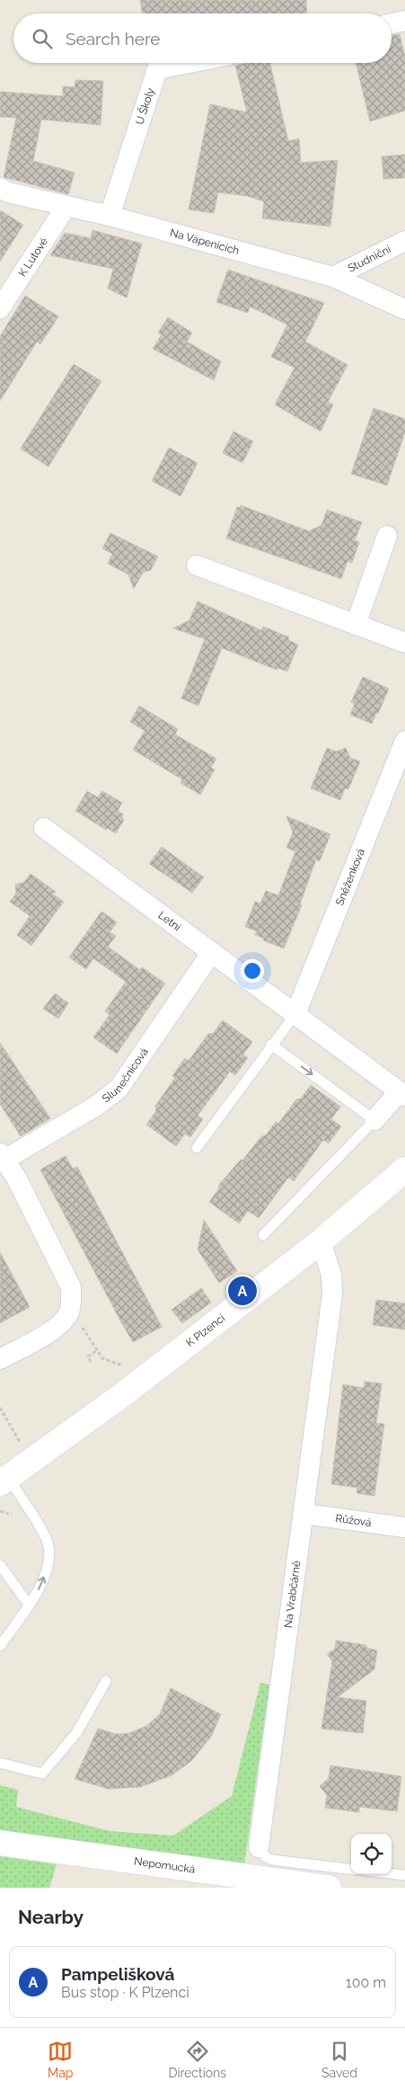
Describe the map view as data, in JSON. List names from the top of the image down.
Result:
{
  "streets": {
    "street": [
      "U Školy",
      "Na Vápenicích",
      "K Lutové",
      "Studniční",
      "Sněženková",
      "Letní",
      "Slunečnicová",
      "K Plzenci",
      "Růžová",
      "Na Vrabčárně",
      "Nepomucká"
    ]
  },
  "crossings": [
    ["U Školy", "Na Vápenicích"],
    ["Na Vápenicích", "K Lutové"],
    ["Na Vápenicích", "Studniční"],
    ["Sněženková", "Letní"],
    ["Letní", "Slunečnicová"],
    ["K Plzenci", "Na Vrabčárně"],
    ["Růžová", "Na Vrabčárně"]
  ],
  "page": {
    "search": "Search here",
    "pins": "A",
    "heading": "Nearby",
    "list": [
      {
        "mark": "A",
        "name": "Pampelišková",
        "note": "Bus stop · K Plzenci",
        "value": "100 m"
      }
    ],
    "nav": ["Map", "Directions", "Saved"]
  }
}
